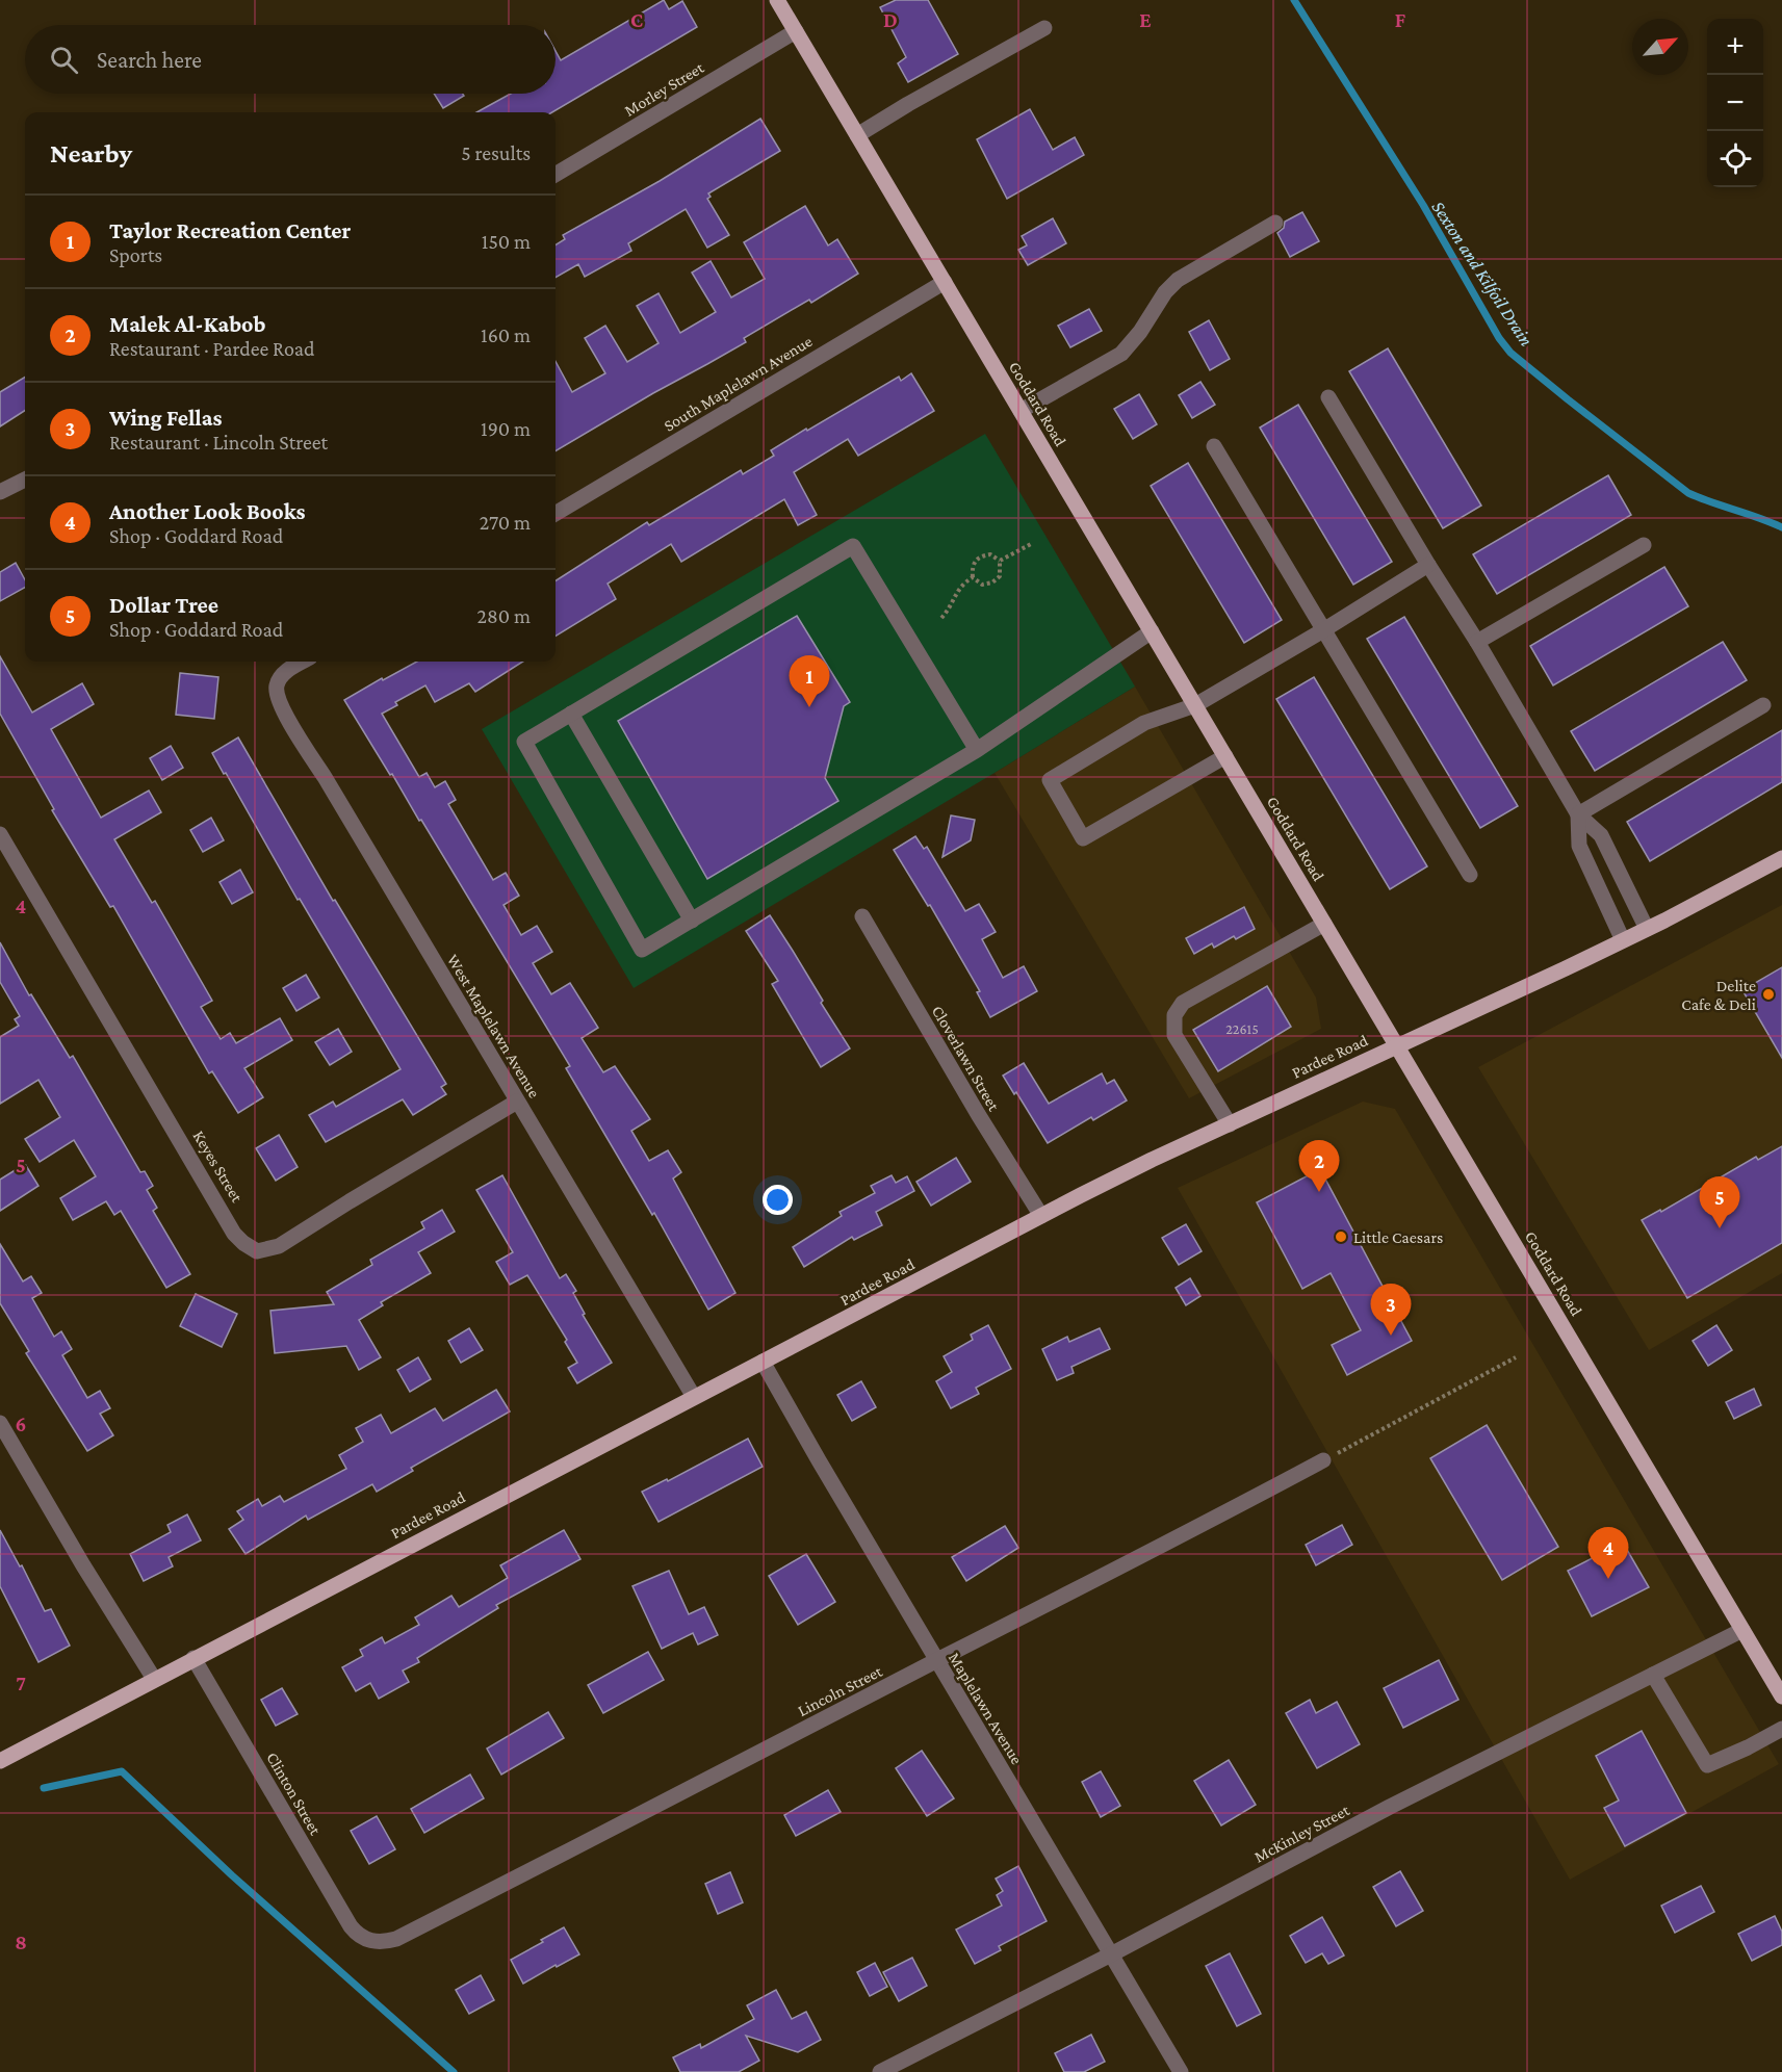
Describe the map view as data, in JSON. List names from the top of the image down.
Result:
{
  "streets": {
    "main road": ["Goddard Road", "Pardee Road"],
    "street": [
      "Morley Street",
      "South Maplelawn Avenue",
      "West Maplelawn Avenue",
      "Cloverlawn Street",
      "Keyes Street",
      "Lincoln Street",
      "Maplelawn Avenue",
      "Clinton Street",
      "McKinley Street"
    ]
  },
  "crossings": [
    ["Morley Street", "Goddard Road"],
    ["South Maplelawn Avenue", "Goddard Road"],
    ["Goddard Road", "Pardee Road"],
    ["Goddard Road", "McKinley Street"],
    ["West Maplelawn Avenue", "Pardee Road"],
    ["West Maplelawn Avenue", "Keyes Street"],
    ["Pardee Road", "Cloverlawn Street"],
    ["Pardee Road", "Maplelawn Avenue"],
    ["Pardee Road", "Clinton Street"],
    ["Lincoln Street", "Maplelawn Avenue"],
    ["Lincoln Street", "Clinton Street"],
    ["Maplelawn Avenue", "McKinley Street"]
  ],
  "water": ["Sexton and Kilfoil Drain"],
  "places": ["Delite Cafe & Deli", "Little Caesars"],
  "house_numbers": ["22615"],
  "north": "top right",
  "page": {
    "map_buttons": ["+", "−"],
    "search": "Search here",
    "heading": ["Nearby", "5 results"],
    "list": [
      {
        "mark": "1",
        "name": "Taylor Recreation Center",
        "note": "Sports",
        "value": "150 m"
      },
      {
        "mark": "2",
        "name": "Malek Al-Kabob",
        "note": "Restaurant · Pardee Road",
        "value": "160 m"
      },
      {
        "mark": "3",
        "name": "Wing Fellas",
        "note": "Restaurant · Lincoln Street",
        "value": "190 m"
      },
      {
        "mark": "4",
        "name": "Another Look Books",
        "note": "Shop · Goddard Road",
        "value": "270 m"
      },
      {
        "mark": "5",
        "name": "Dollar Tree",
        "note": "Shop · Goddard Road",
        "value": "280 m"
      }
    ],
    "pins": [
      "1",
      "2",
      "5",
      "3",
      "4"
    ]
  },
  "grid": {
    "columns": [
      "C",
      "D",
      "E",
      "F"
    ],
    "rows": [
      "4",
      "5",
      "6",
      "7",
      "8"
    ]
  }
}
